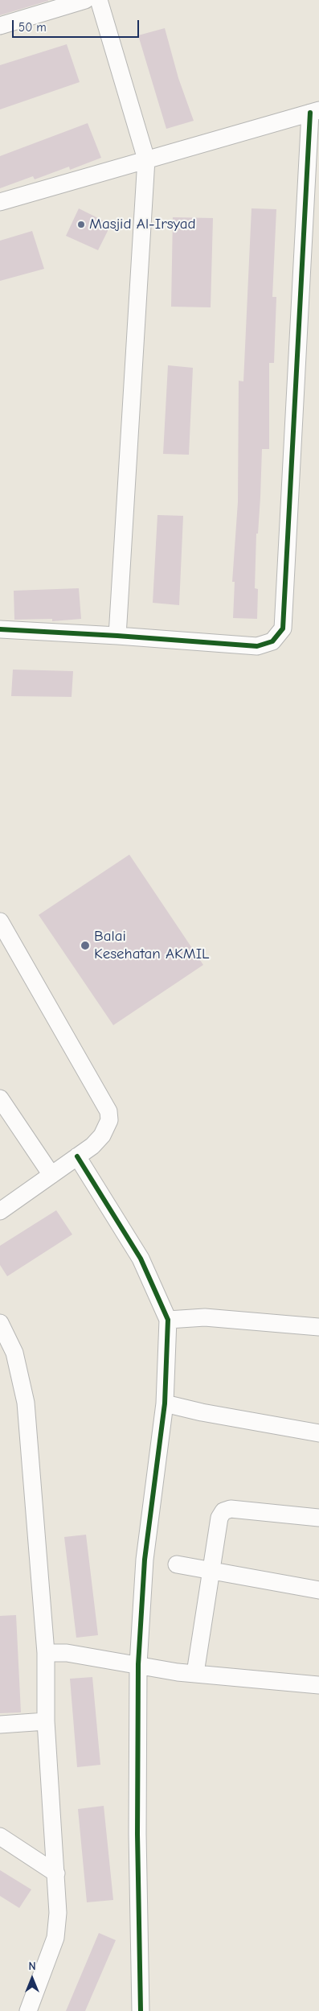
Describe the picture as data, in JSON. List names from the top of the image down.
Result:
{
  "places": ["Masjid Al-Irsyad", "Balai Kesehatan AKMIL"],
  "scale_bar": "50 m",
  "north": "top"
}
